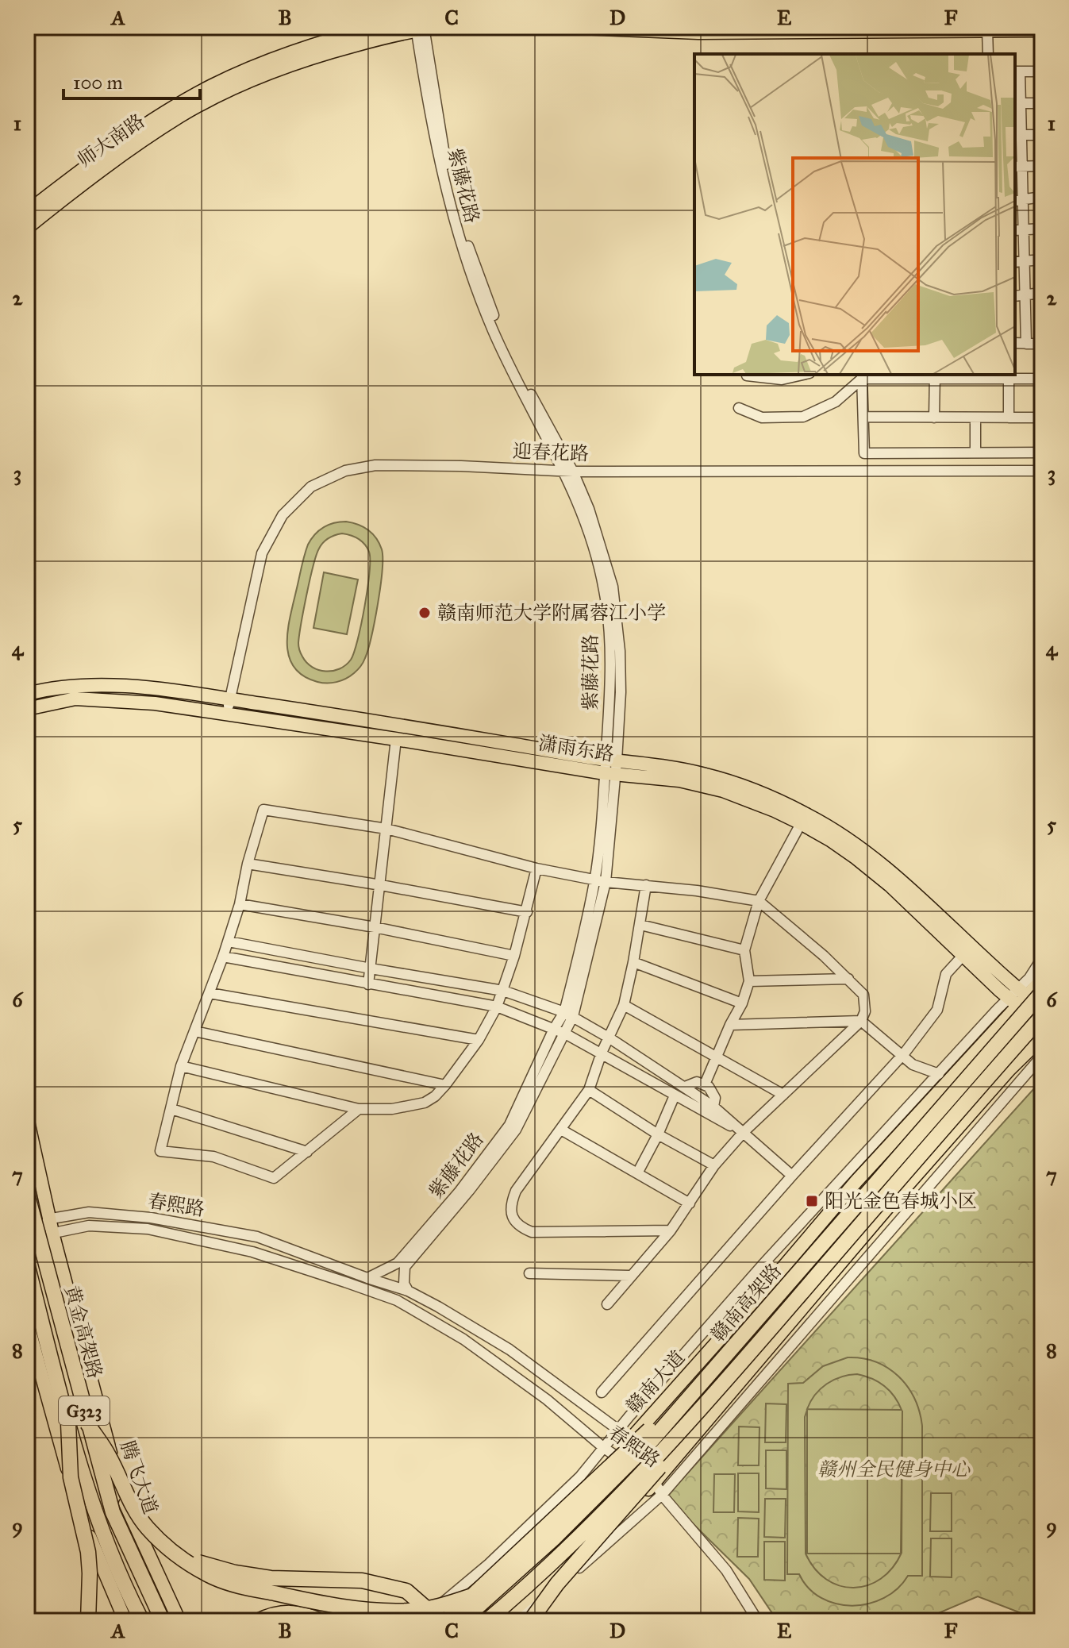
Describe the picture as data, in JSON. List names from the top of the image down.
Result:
{
  "streets": {
    "highway": ["赣南高架路", "黄金高架路", "G323"],
    "main road": [
      "师大南路",
      "潇雨东路",
      "赣南大道",
      "腾飞大道"
    ],
    "street": ["紫藤花路", "迎春花路", "春熙路"]
  },
  "crossings": [
    ["师大南路", "紫藤花路"],
    ["紫藤花路", "迎春花路"],
    ["紫藤花路", "潇雨东路"],
    ["紫藤花路", "春熙路"],
    ["迎春花路", "潇雨东路"],
    ["潇雨东路", "赣南大道"],
    ["春熙路", "赣南大道"],
    ["春熙路", "腾飞大道"]
  ],
  "parks": ["赣州全民健身中心"],
  "places": {
    "other": ["赣南师范大学附属蓉江小学"],
    "transit": ["阳光金色春城小区"]
  },
  "scale_bar": "100 m",
  "grid": {
    "columns": [
      "A",
      "B",
      "C",
      "D",
      "E",
      "F"
    ],
    "rows": [
      "1",
      "2",
      "3",
      "4",
      "5",
      "6",
      "7",
      "8",
      "9"
    ]
  }
}
